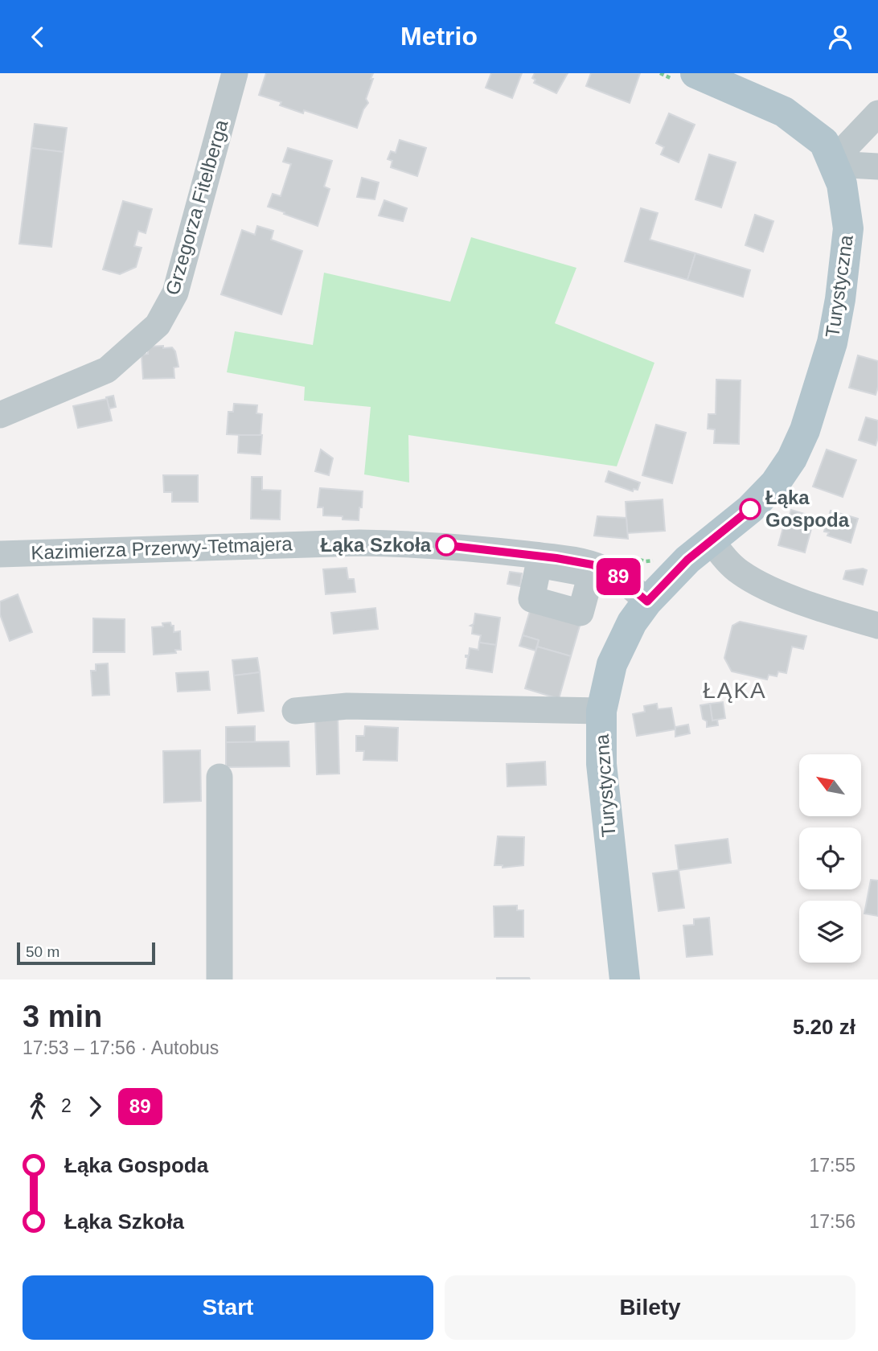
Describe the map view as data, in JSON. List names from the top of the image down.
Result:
{
  "streets": {
    "main road": ["Turystyczna"],
    "street": ["Grzegorza Fitelberga", "Kazimierza Przerwy-Tetmajera"]
  },
  "crossings": [
    ["Turystyczna", "Kazimierza Przerwy-Tetmajera"]
  ],
  "districts": ["ŁĄKA"],
  "places": ["Łąka Gospoda", "Łąka Szkoła"],
  "lines": ["bus line 89"],
  "scale_bar": "50 m",
  "north": "top left",
  "page": {
    "header": "Metrio",
    "on_map": "89",
    "scale": "50 m",
    "heading": ["3 min", "17:53 – 17:56 · Autobus", "5.20 zł"],
    "legs": ["2", "89"],
    "list": [
      {
        "name": "Łąka Gospoda",
        "value": "17:55"
      },
      {
        "name": "Łąka Szkoła",
        "value": "17:56"
      }
    ],
    "buttons": ["Start", "Bilety"]
  }
}
